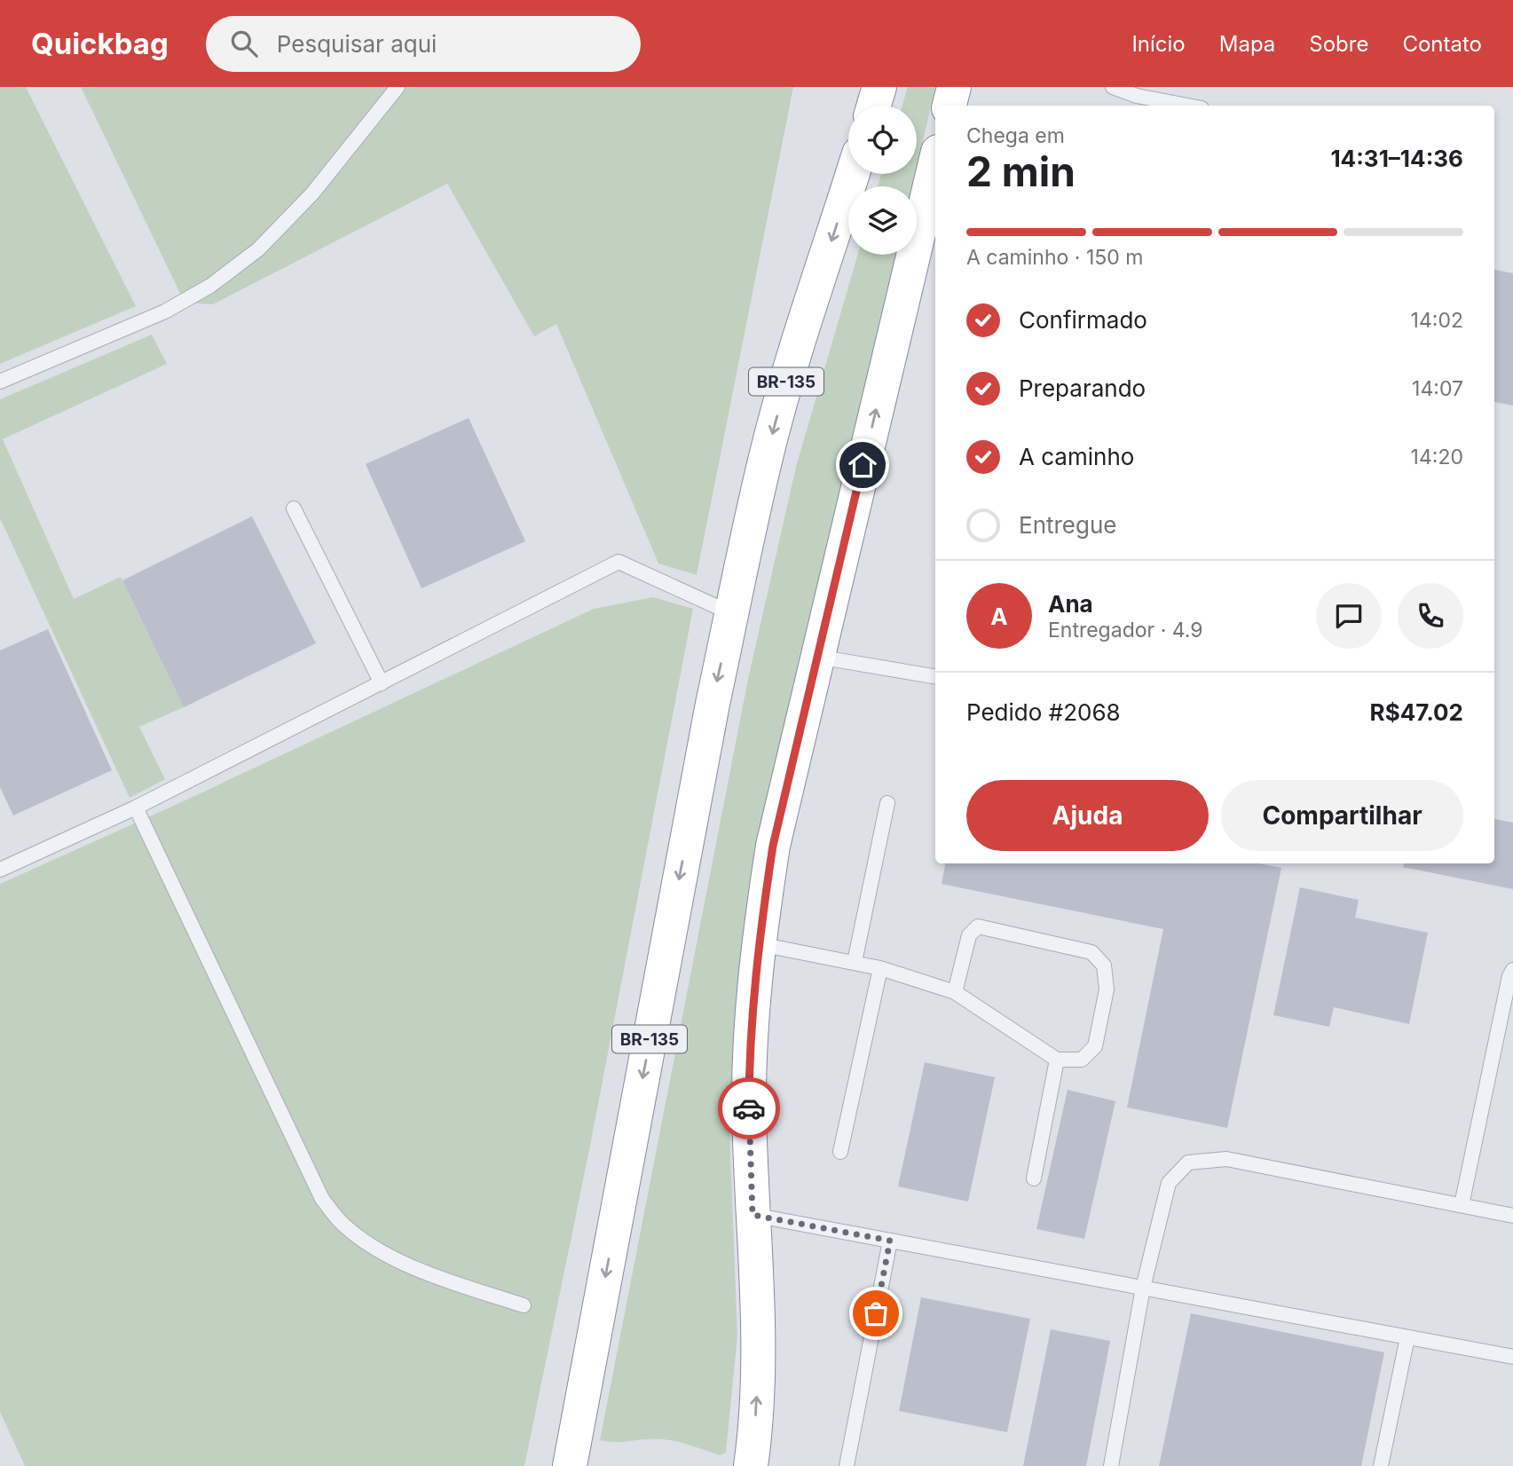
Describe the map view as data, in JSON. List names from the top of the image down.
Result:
{
  "streets": {
    "highway": ["BR-135"]
  },
  "page": {
    "header": "Quickbag",
    "search": "Pesquisar aqui",
    "nav": [
      "Início",
      "Mapa",
      "Sobre",
      "Contato"
    ],
    "heading": ["2 min", "Chega em", "14:31–14:36"],
    "panel": [
      "Ana",
      "Entregador · 4.9",
      "Pedido #2068",
      "R$47.02"
    ],
    "bar": "A caminho · 150 m",
    "list": [
      ["Confirmado", "14:02"],
      ["Preparando", "14:07"],
      ["A caminho", "14:20"],
      "Entregue"
    ],
    "round": "A",
    "buttons": ["Ajuda", "Compartilhar"]
  }
}
